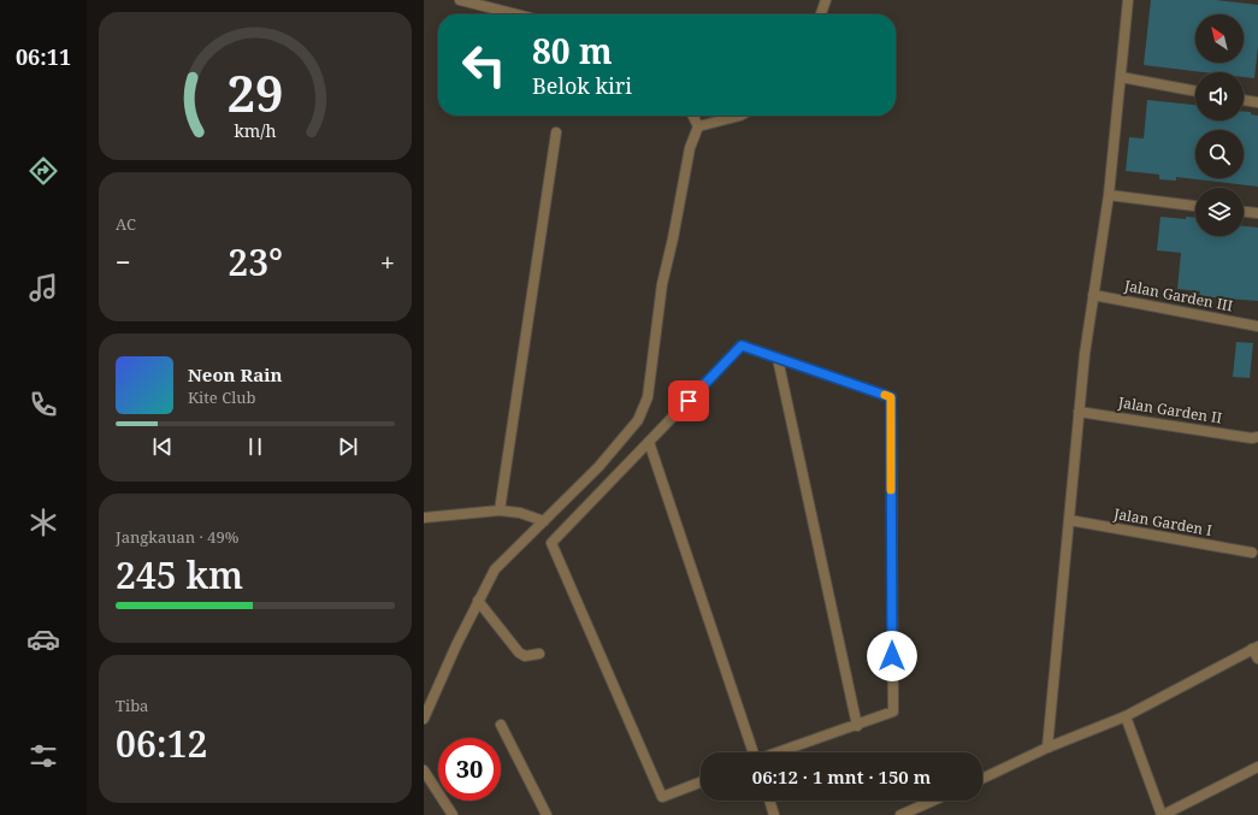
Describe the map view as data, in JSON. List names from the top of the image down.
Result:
{
  "streets": {
    "street": ["Jalan Garden III", "Jalan Garden II", "Jalan Garden I"]
  },
  "north": "top left",
  "page": {
    "tabs": "06:11",
    "turn": ["80 m", "Belok kiri"],
    "tile": [
      "AC",
      ["Jangkauan · 49%", "245 km"],
      ["Tiba", "06:12"]
    ],
    "heat": ["−", "23°", "+"],
    "song": ["Neon Rain", "Kite Club"],
    "limit": "30",
    "trip": "06:12 · 1 mnt · 150 m",
    "gauge": ["29", "km/h"]
  }
}
